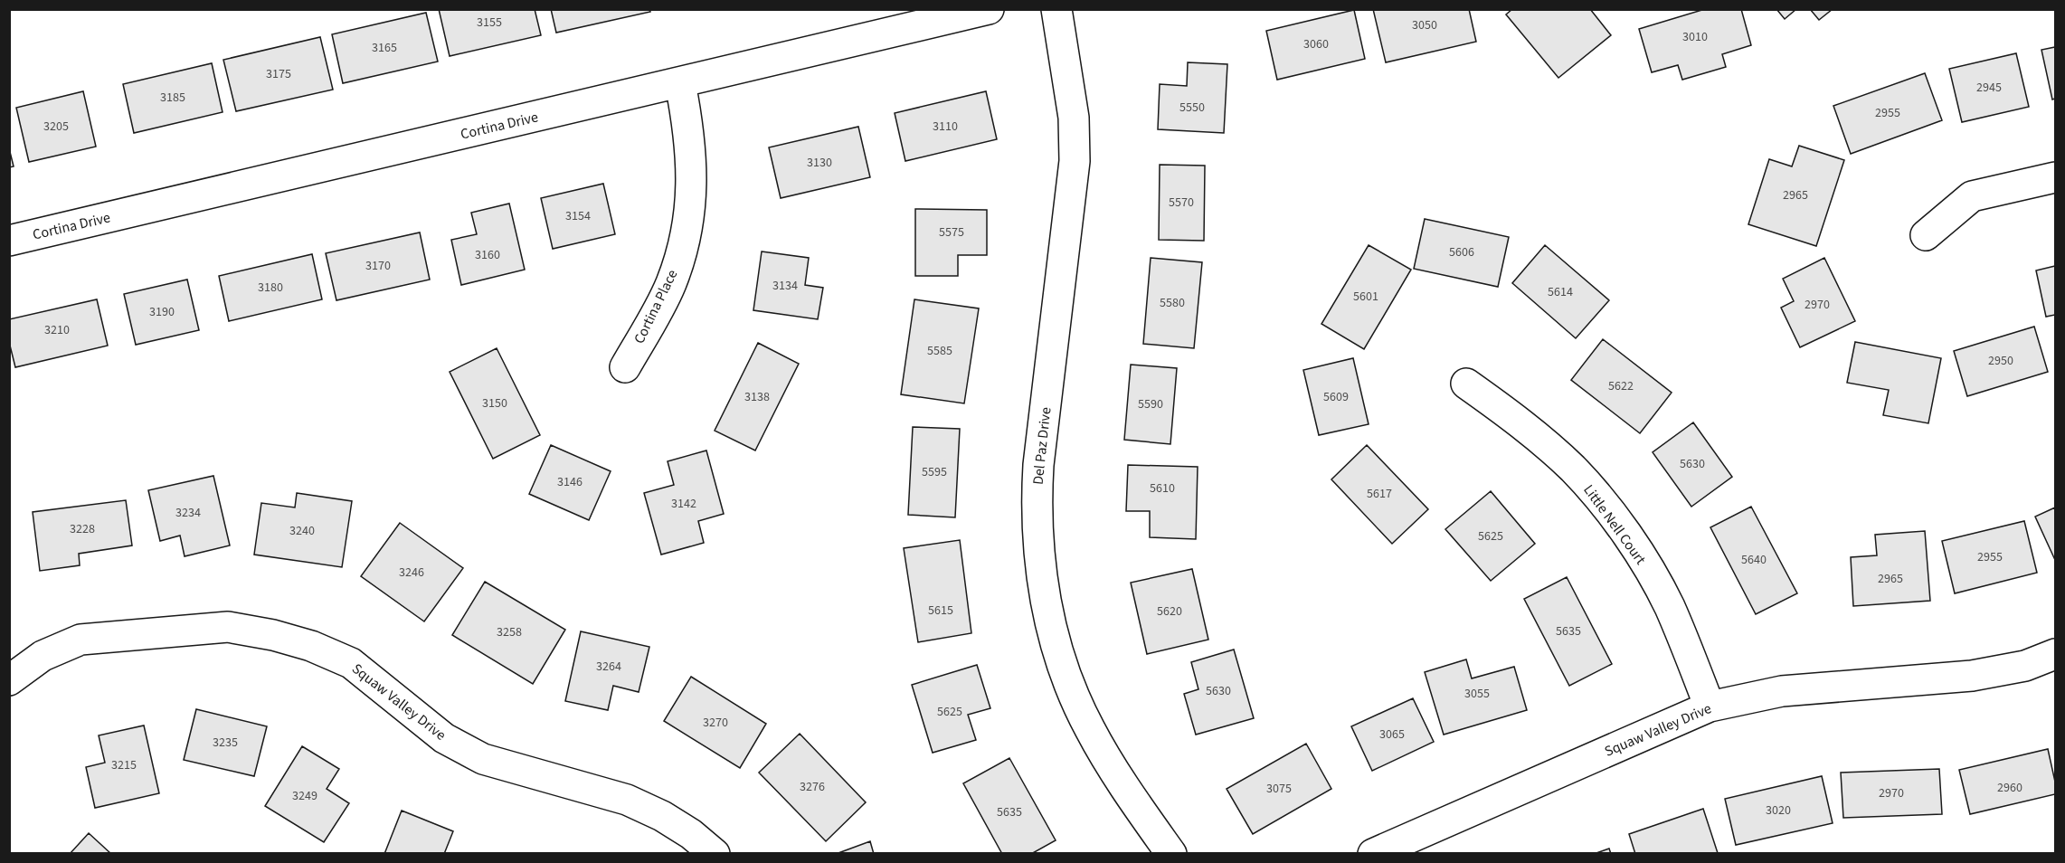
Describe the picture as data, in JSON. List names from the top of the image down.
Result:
{
  "streets": {
    "street": [
      "Cortina Drive",
      "Cortina Place",
      "Del Paz Drive",
      "Little Nell Court",
      "Squaw Valley Drive"
    ]
  },
  "crossings": [
    ["Cortina Drive", "Cortina Place"],
    ["Little Nell Court", "Squaw Valley Drive"]
  ],
  "house_numbers": [
    "3155",
    "3050",
    "3010",
    "3060",
    "3165",
    "3175",
    "2945",
    "3185",
    "5550",
    "2955",
    "3205",
    "3110",
    "3130",
    "2965",
    "5570",
    "3154",
    "5575",
    "5606",
    "3160",
    "3170",
    "3134",
    "3180",
    "5614",
    "5601",
    "5580",
    "2970",
    "3190",
    "3210",
    "5585",
    "2950",
    "5622",
    "3138",
    "5609",
    "3150",
    "5590",
    "5630",
    "5595",
    "3146",
    "5610",
    "5617",
    "3142",
    "3234",
    "3228",
    "3240",
    "5625",
    "2955",
    "5640",
    "3246",
    "2965",
    "5615",
    "5620",
    "5635",
    "3258",
    "3264",
    "5630",
    "3055",
    "5625",
    "3270",
    "3065",
    "3235",
    "3215",
    "3276",
    "2960",
    "3075",
    "2970",
    "3249",
    "3020",
    "5635"
  ]
}
